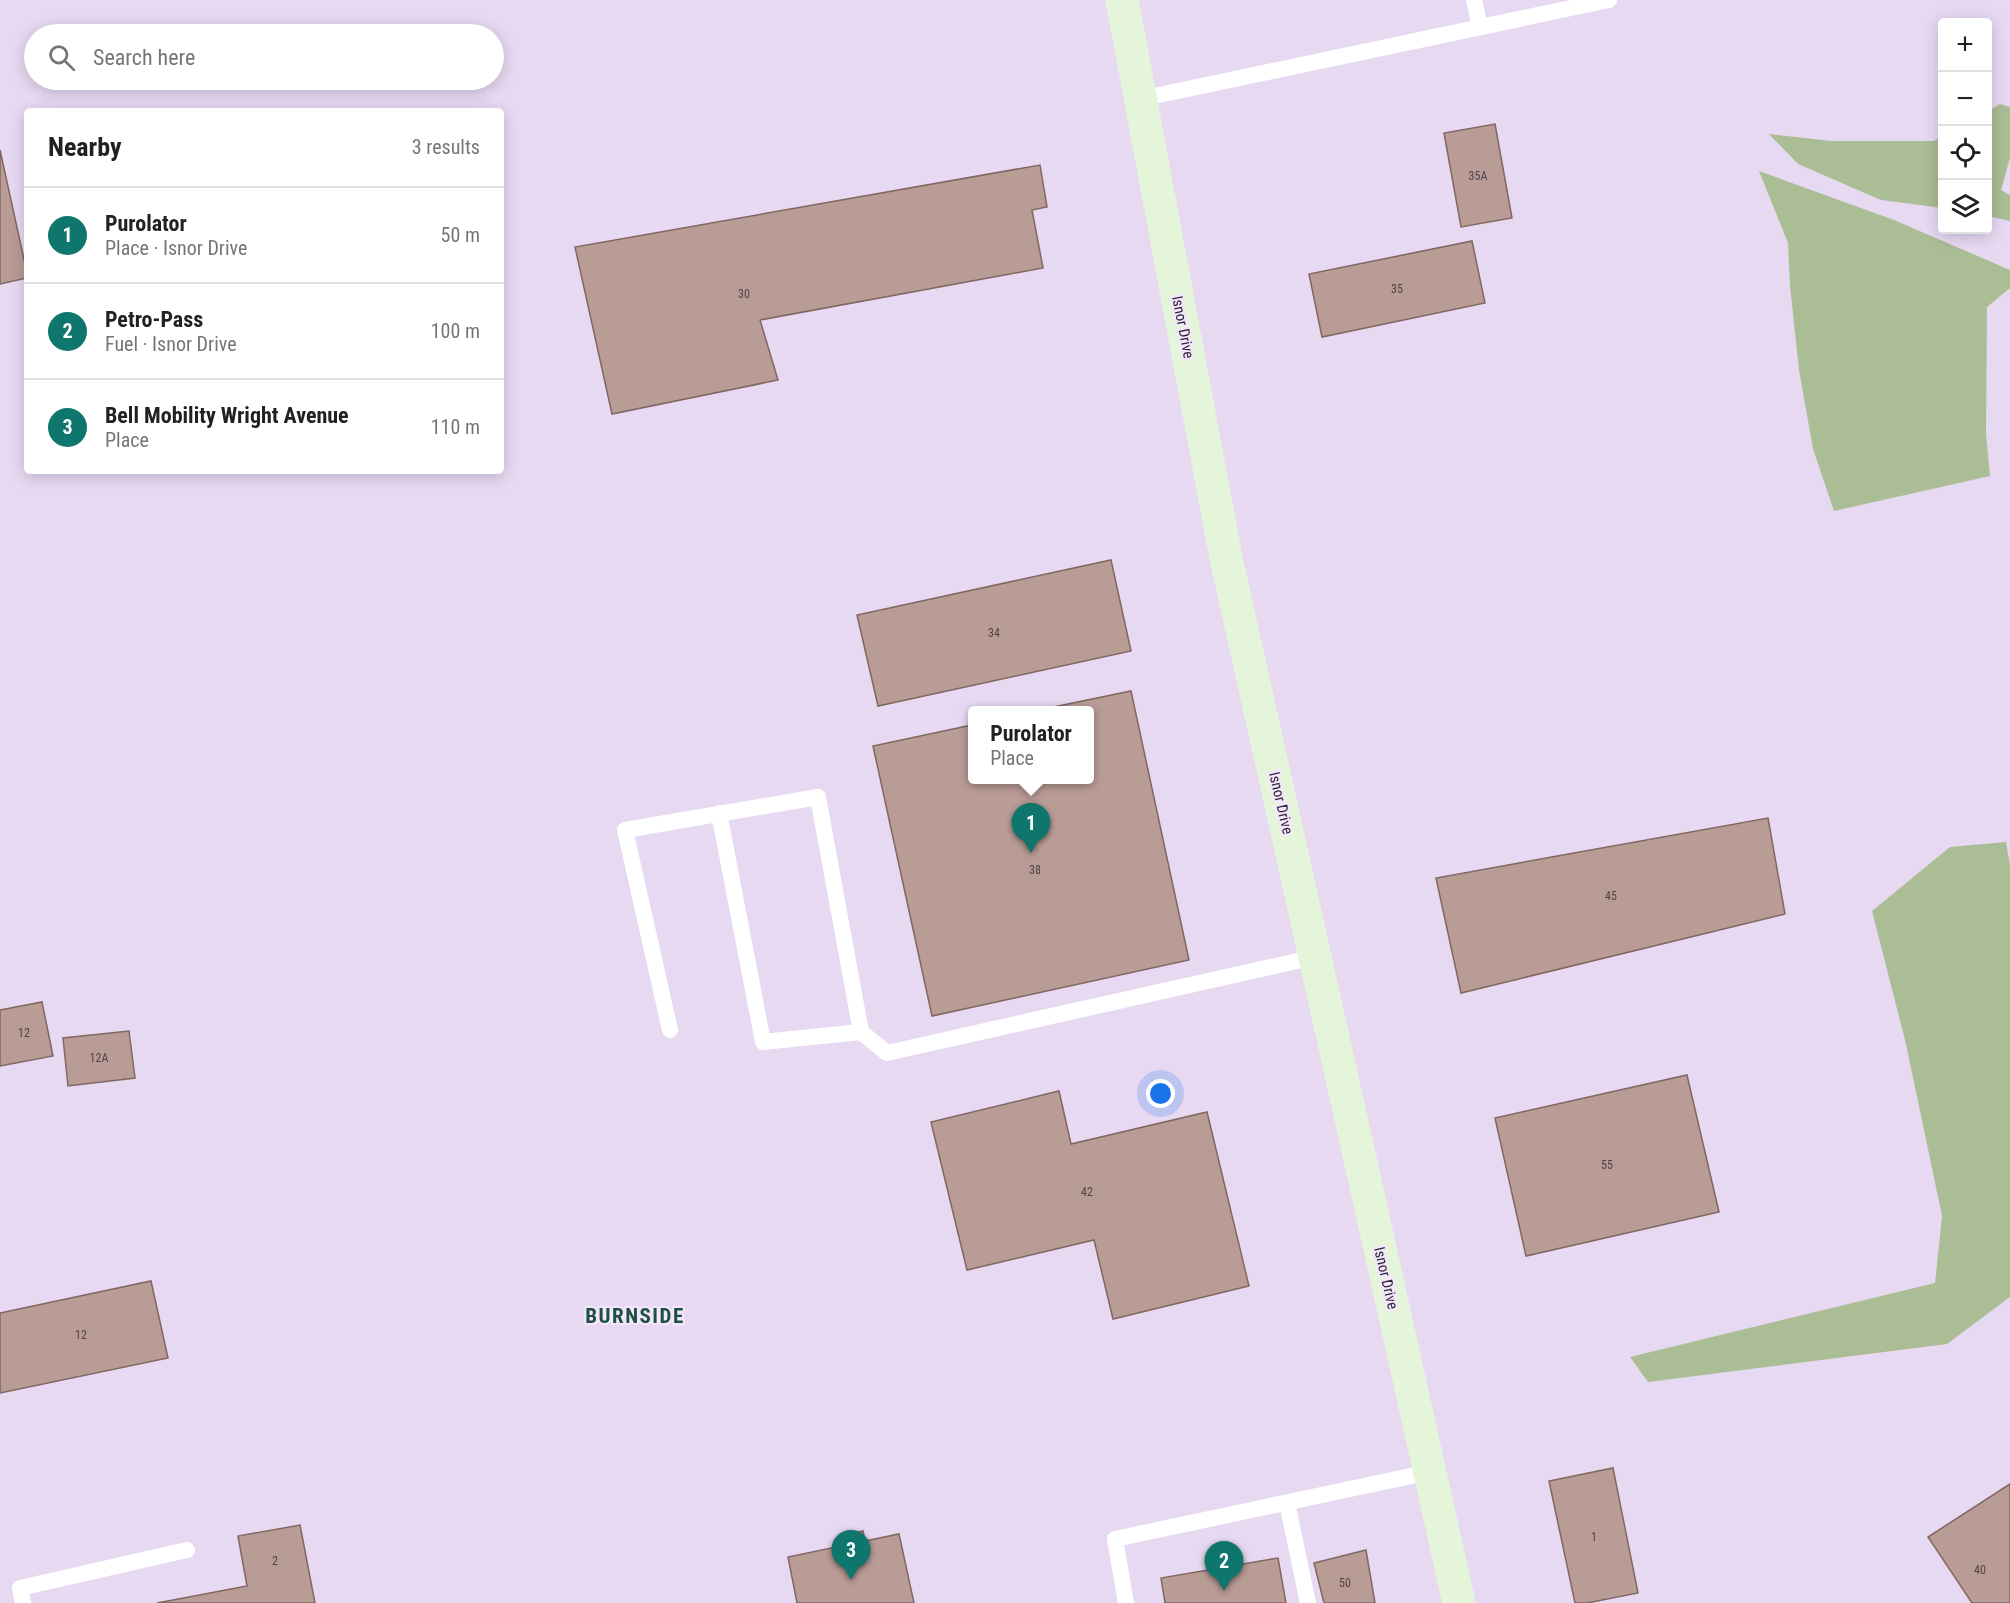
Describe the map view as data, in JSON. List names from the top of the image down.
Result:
{
  "streets": {
    "street": ["Isnor Drive"]
  },
  "districts": ["BURNSIDE"],
  "house_numbers": [
    "35A",
    "35",
    "30",
    "34",
    "38",
    "45",
    "12",
    "12A",
    "55",
    "42",
    "12",
    "1",
    "2",
    "40",
    "50"
  ],
  "page": {
    "map_buttons": ["+", "−"],
    "search": "Search here",
    "heading": ["Nearby", "3 results"],
    "list": [
      {
        "mark": "1",
        "name": "Purolator",
        "note": "Place · Isnor Drive",
        "value": "50 m"
      },
      {
        "mark": "2",
        "name": "Petro-Pass",
        "note": "Fuel · Isnor Drive",
        "value": "100 m"
      },
      {
        "mark": "3",
        "name": "Bell Mobility Wright Avenue",
        "note": "Place",
        "value": "110 m"
      }
    ],
    "popup": ["Purolator", "Place"],
    "pins": ["1", "3", "2"]
  }
}
